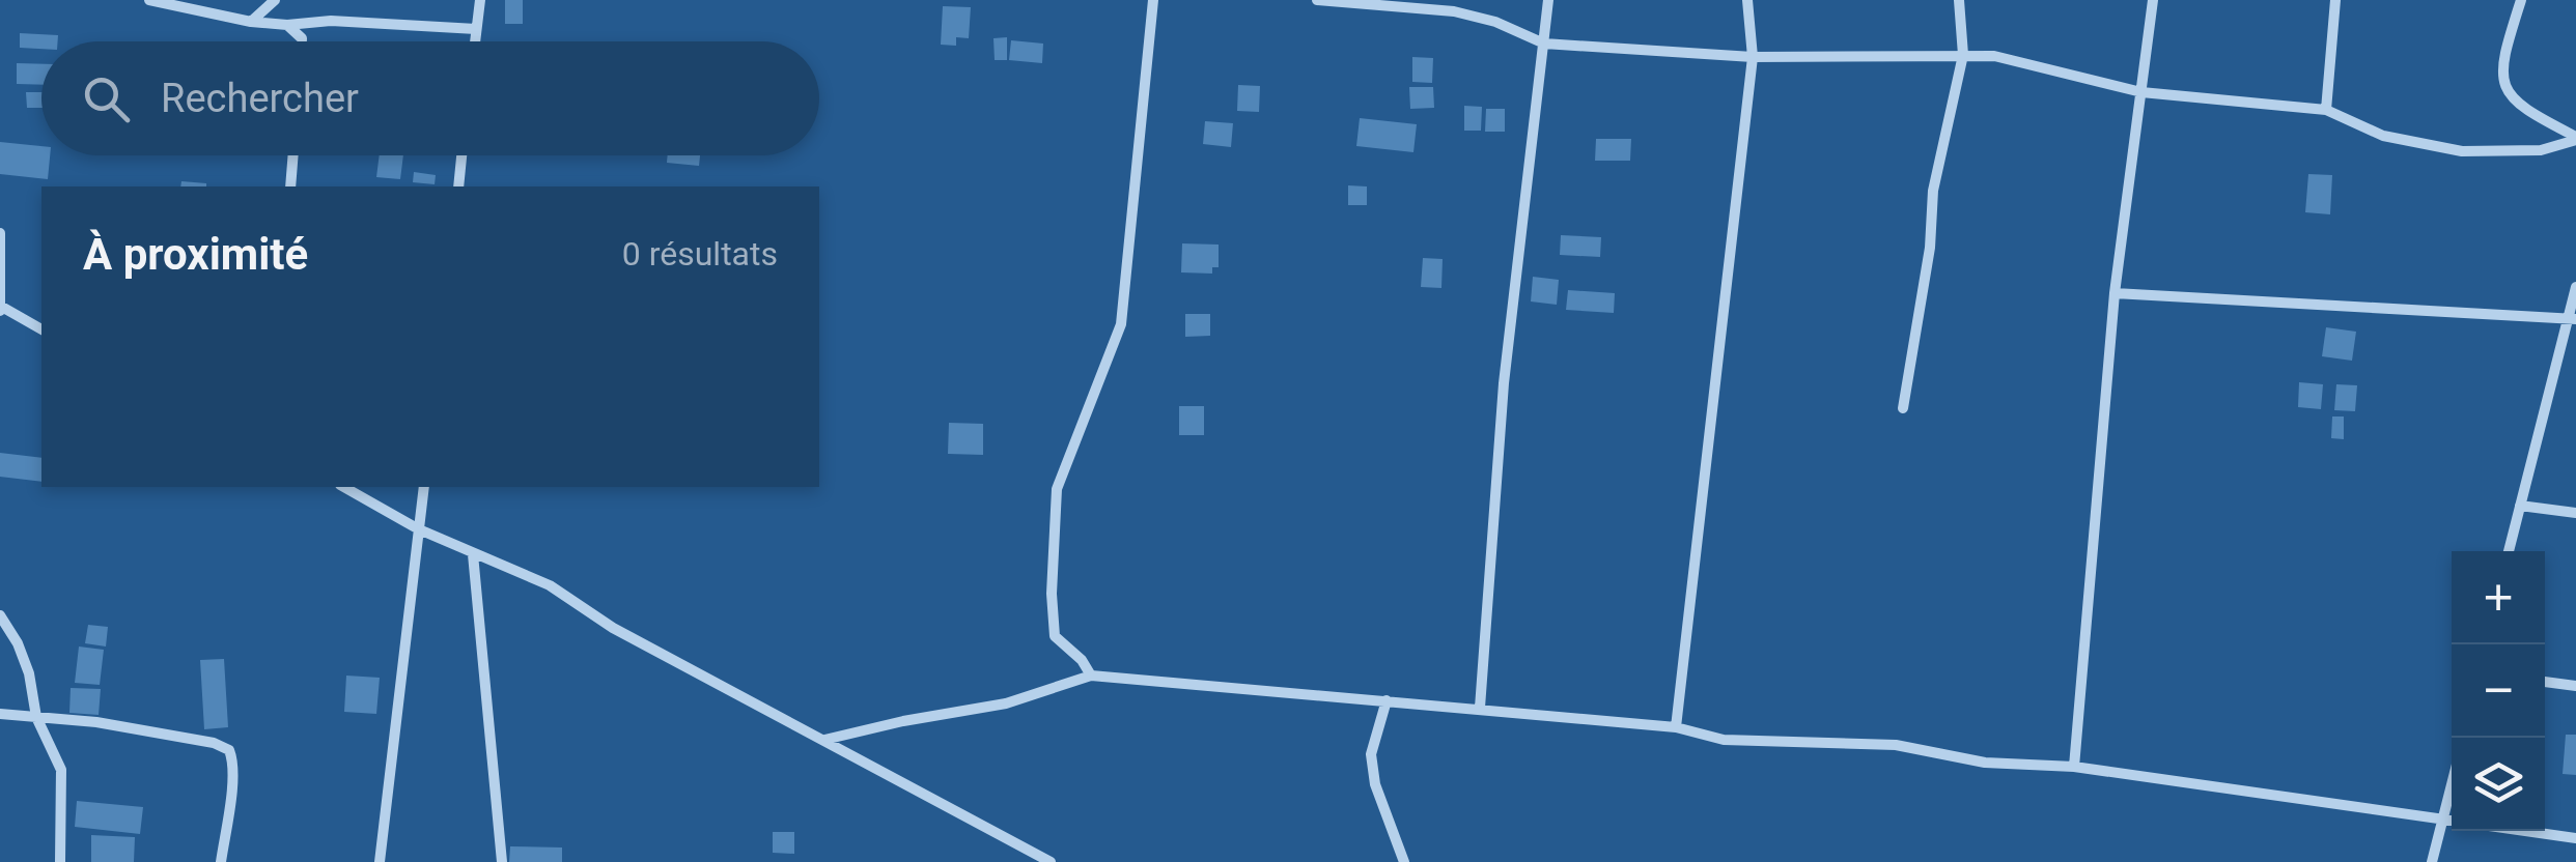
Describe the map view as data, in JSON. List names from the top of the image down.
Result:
{
  "page": {
    "search": "Rechercher",
    "heading": ["À proximité", "0 résultats"],
    "map_buttons": ["+", "−"]
  }
}
